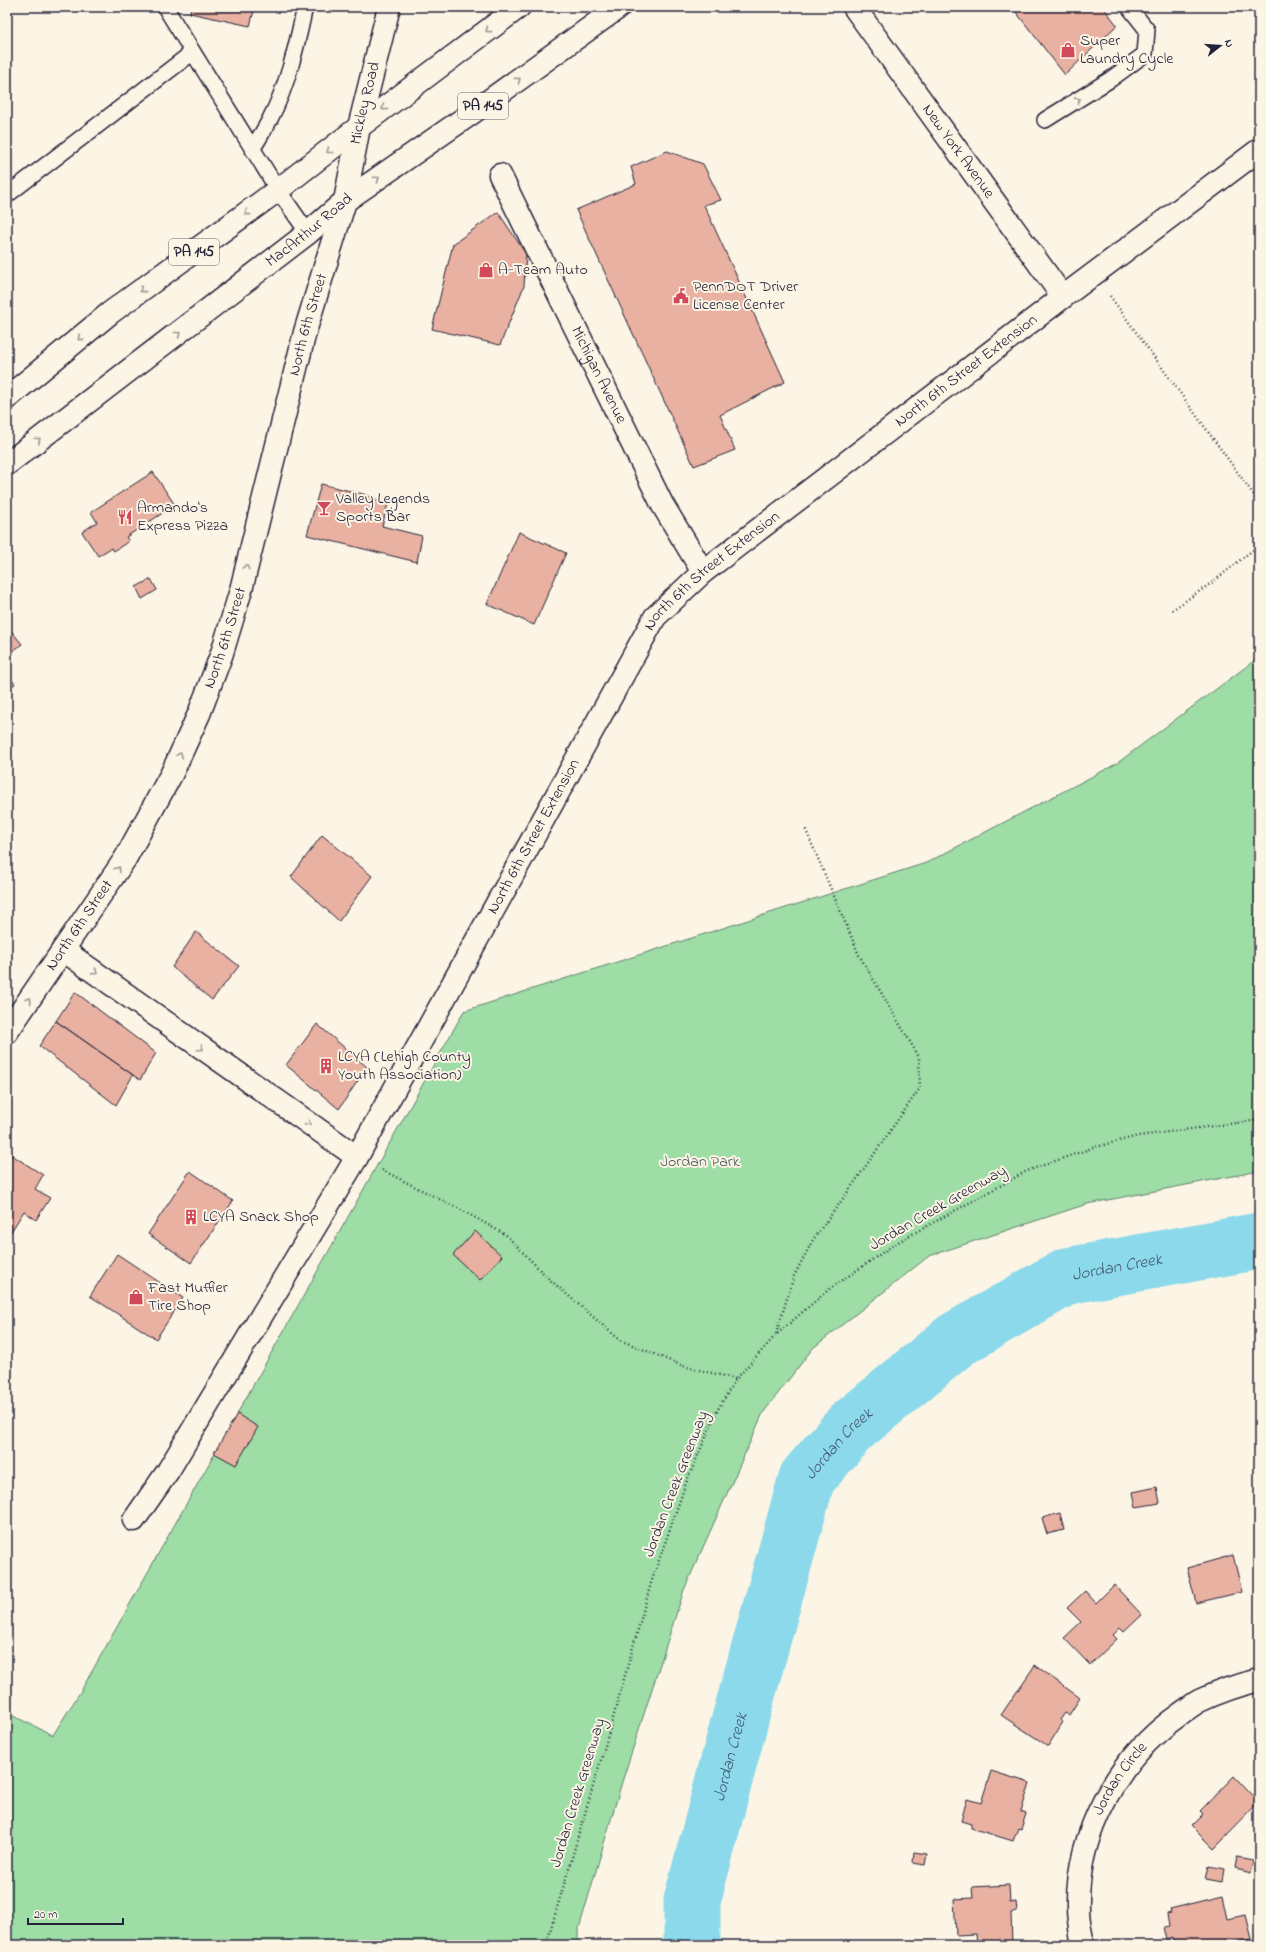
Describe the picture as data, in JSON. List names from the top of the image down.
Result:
{
  "streets": {
    "street": [
      "Mickley Road",
      "PA 145",
      "New York Avenue",
      "MacArthur Road",
      "North 6th Street",
      "North 6th Street Extension",
      "Michigan Avenue",
      "Jordan Circle"
    ],
    "path": ["Jordan Creek Greenway"]
  },
  "crossings": [
    ["Mickley Road", "PA 145"],
    ["Mickley Road", "MacArthur Road"],
    ["Mickley Road", "North 6th Street"],
    ["New York Avenue", "North 6th Street Extension"],
    ["MacArthur Road", "North 6th Street"],
    ["North 6th Street Extension", "Michigan Avenue"]
  ],
  "one_way": ["North 6th Street"],
  "water": ["Jordan Creek"],
  "parks": ["Jordan Park"],
  "places": {
    "shop": ["Super Laundry Cycle", "A-Team Auto", "Fast Muffler Tire Shop"],
    "public building": ["PennDOT Driver License Center"],
    "bar": ["Valley Legends Sports Bar"],
    "restaurant": ["Armando's Express Pizza"],
    "building": ["LCYA (Lehigh County Youth Association)", "LCYA Snack Shop"]
  },
  "scale_bar": "20 m",
  "north": "right"
}
